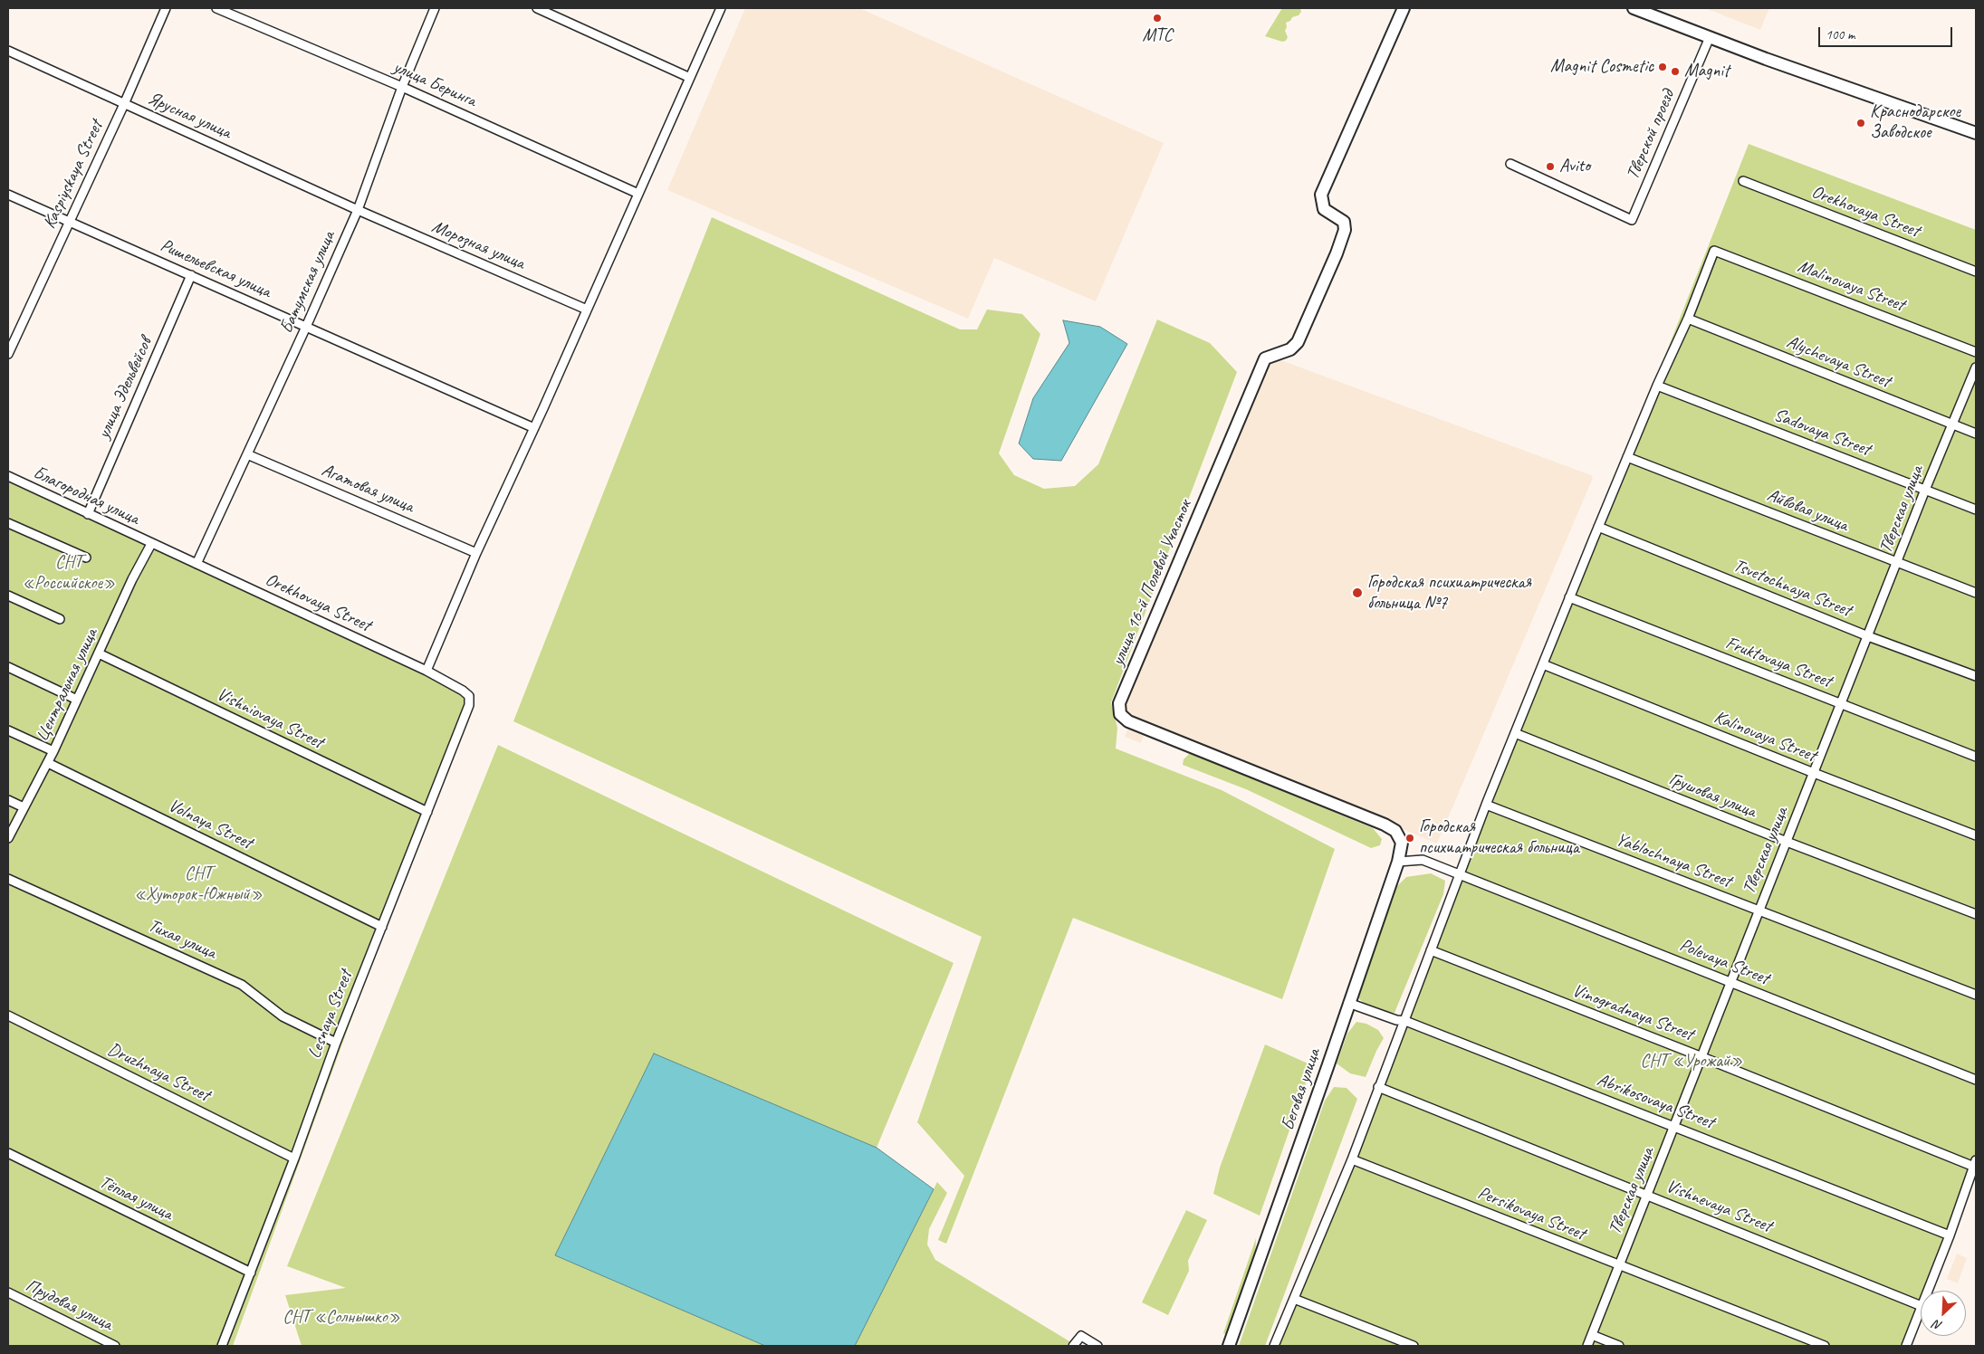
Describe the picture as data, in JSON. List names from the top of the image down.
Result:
{
  "streets": {
    "street": [
      "улица Беринга",
      "Ярусная улица",
      "Тверской проезд",
      "Kaspiyskaya Street",
      "Orekhovaya Street",
      "Морозная улица",
      "Ришельевская улица",
      "Батумская улица",
      "Malinovaya Street",
      "Alychevaya Street",
      "улица Эдельвейсов",
      "Sadovaya Street",
      "Агатовая улица",
      "Благородная улица",
      "Тверская улица",
      "Айвовая улица",
      "улица 16-й Полевой Участок",
      "Tsvetochnaya Street",
      "Fruktovaya Street",
      "Центральная улица",
      "Vishniovaya Street",
      "Kalinovaya Street",
      "Грушовая улица",
      "Volnaya Street",
      "Yablochnaya Street",
      "Тихая улица",
      "Polevaya Street",
      "Vinogradnaya Street",
      "Lesnaya Street",
      "Druzhnaya Street",
      "Беговая улица",
      "Abrikosovaya Street",
      "Тёплая улица",
      "Vishnevaya Street",
      "Persikovaya Street",
      "Прудовая улица"
    ]
  },
  "crossings": [
    ["улица Беринга", "Батумская улица"],
    ["Ярусная улица", "Kaspiyskaya Street"],
    ["Ярусная улица", "Морозная улица"],
    ["Ярусная улица", "Батумская улица"],
    ["Kaspiyskaya Street", "Ришельевская улица"],
    ["Orekhovaya Street", "Батумская улица"],
    ["Orekhovaya Street", "Благородная улица"],
    ["Orekhovaya Street", "Центральная улица"],
    ["Orekhovaya Street", "Lesnaya Street"],
    ["Морозная улица", "Батумская улица"],
    ["Ришельевская улица", "Батумская улица"],
    ["Ришельевская улица", "улица Эдельвейсов"],
    ["Батумская улица", "Агатовая улица"],
    ["Malinovaya Street", "Alychevaya Street"],
    ["Alychevaya Street", "Тверская улица"],
    ["улица Эдельвейсов", "Благородная улица"],
    ["Sadovaya Street", "Тверская улица"],
    ["Благородная улица", "Центральная улица"],
    ["Тверская улица", "Айвовая улица"],
    ["Тверская улица", "Tsvetochnaya Street"],
    ["Тверская улица", "Fruktovaya Street"],
    ["Тверская улица", "Kalinovaya Street"],
    ["Тверская улица", "Грушовая улица"],
    ["Тверская улица", "Yablochnaya Street"],
    ["Тверская улица", "Polevaya Street"],
    ["Тверская улица", "Vinogradnaya Street"],
    ["Тверская улица", "Abrikosovaya Street"],
    ["Тверская улица", "Vishnevaya Street"],
    ["Тверская улица", "Persikovaya Street"],
    ["улица 16-й Полевой Участок", "Беговая улица"],
    ["Центральная улица", "Vishniovaya Street"],
    ["Центральная улица", "Volnaya Street"],
    ["Vishniovaya Street", "Lesnaya Street"],
    ["Volnaya Street", "Lesnaya Street"],
    ["Тихая улица", "Lesnaya Street"],
    ["Polevaya Street", "Беговая улица"],
    ["Lesnaya Street", "Druzhnaya Street"],
    ["Lesnaya Street", "Тёплая улица"],
    ["Беговая улица", "Abrikosovaya Street"]
  ],
  "parks": [
    "СНТ «Российское»",
    "СНТ «Хуторок-Южный»",
    "СНТ «Урожай»",
    "СНТ «Солнышко»"
  ],
  "places": [
    "МТС",
    "Magnit Cosmetic",
    "Magnit",
    "Краснодарское Заводское",
    "Avito",
    "Городская психиатрическая больница №7",
    "Городская психиатрическая больница"
  ],
  "scale_bar": "100 m",
  "north": "bottom left"
}
